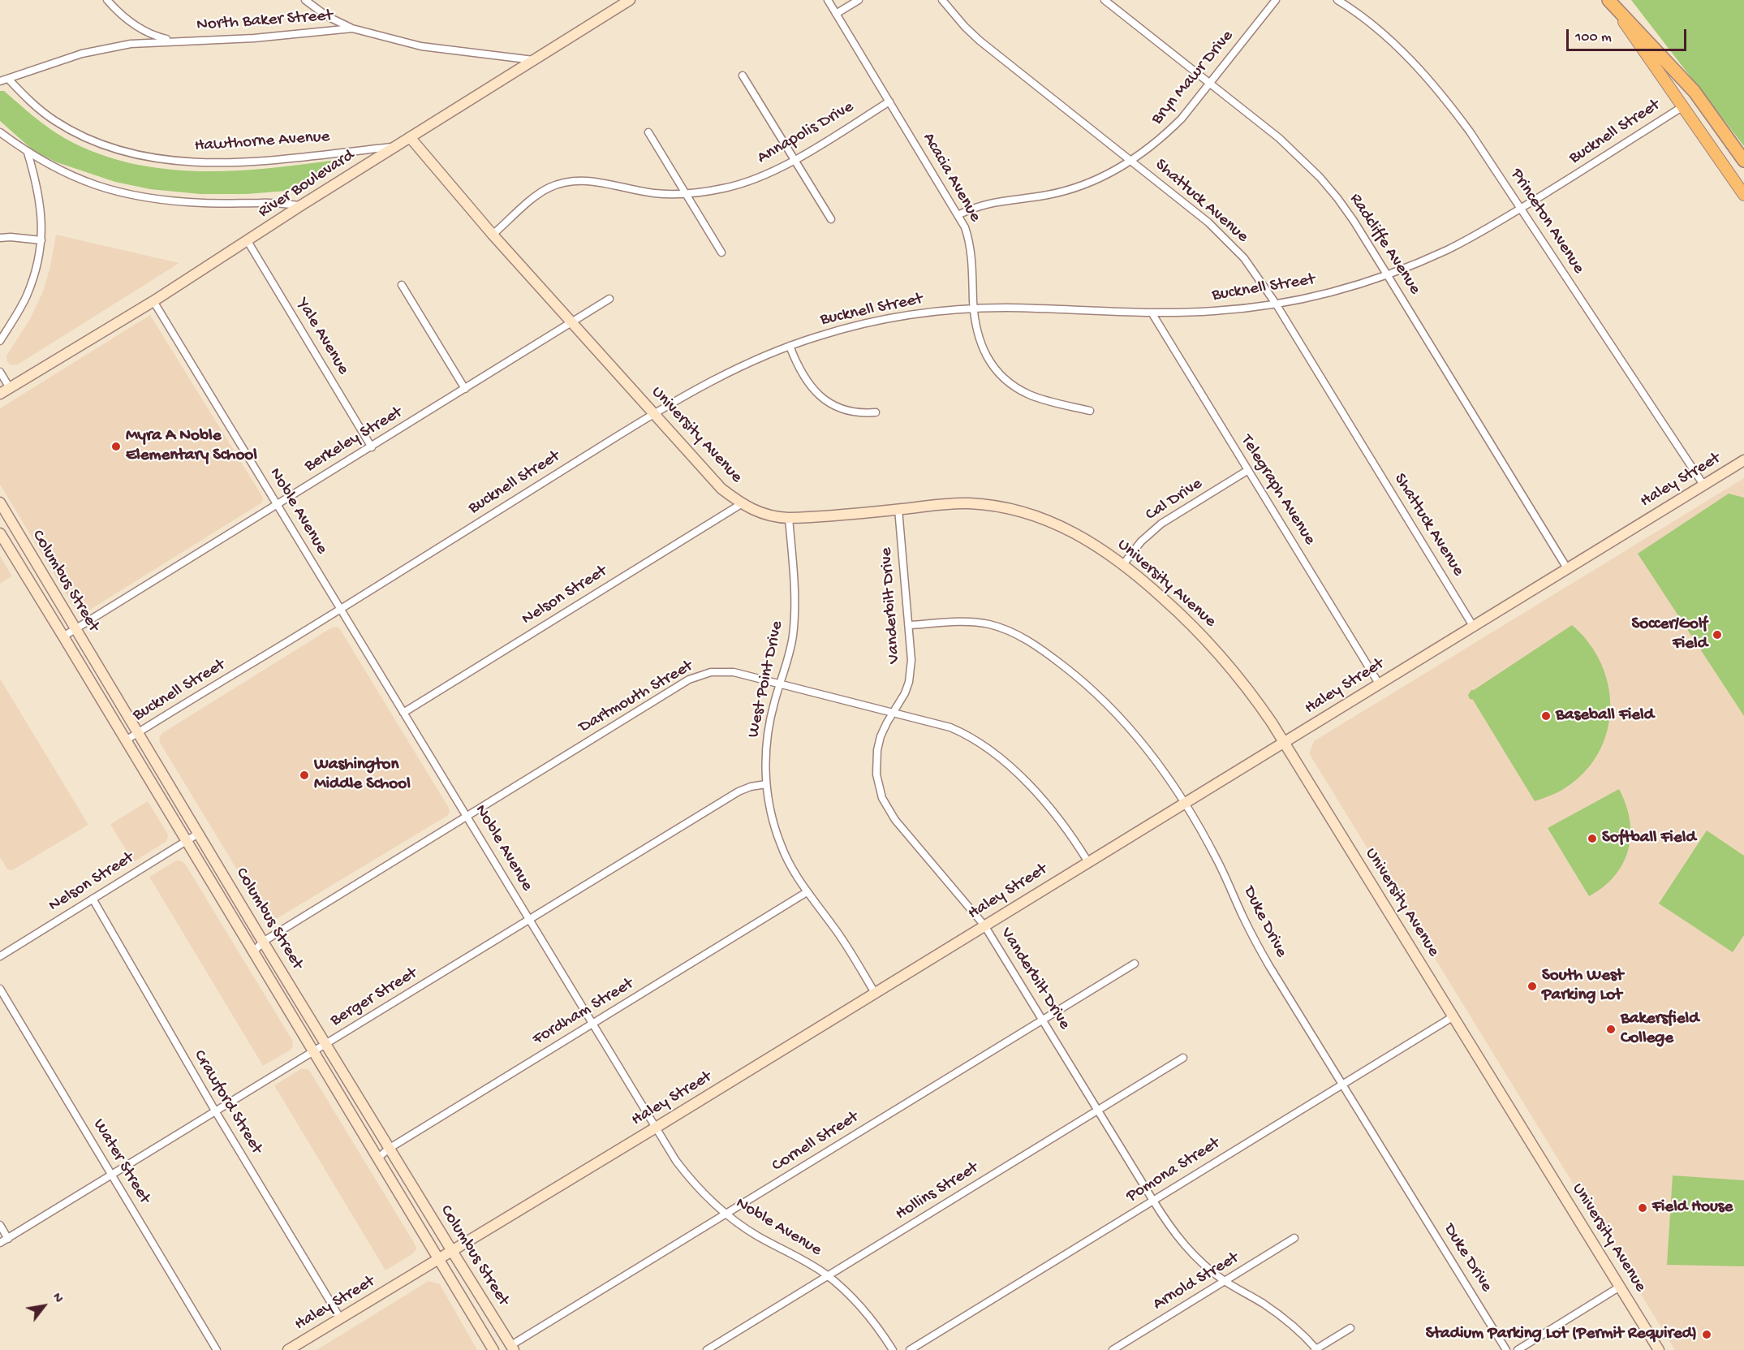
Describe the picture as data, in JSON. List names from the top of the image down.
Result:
{
  "streets": {
    "street": [
      "North Baker Street",
      "Bryn Mawr Drive",
      "Bucknell Street",
      "Annapolis Drive",
      "Hawthorne Avenue",
      "Acacia Avenue",
      "River Boulevard",
      "Shattuck Avenue",
      "Princeton Avenue",
      "Radcliffe Avenue",
      "Yale Avenue",
      "University Avenue",
      "Berkeley Street",
      "Haley Street",
      "Telegraph Avenue",
      "Cal Drive",
      "Noble Avenue",
      "Columbus Street",
      "Nelson Street",
      "Vanderbilt Drive",
      "West Point Drive",
      "Dartmouth Street",
      "Duke Drive",
      "Berger Street",
      "Fordham Street",
      "Crawford Street",
      "Cornell Street",
      "Water Street",
      "Pomona Street",
      "Hollins Street",
      "Arnold Street"
    ]
  },
  "crossings": [
    ["North Baker Street", "Hawthorne Avenue"],
    ["North Baker Street", "River Boulevard"],
    ["Bryn Mawr Drive", "Acacia Avenue"],
    ["Bryn Mawr Drive", "Shattuck Avenue"],
    ["Bryn Mawr Drive", "Radcliffe Avenue"],
    ["Bucknell Street", "Acacia Avenue"],
    ["Bucknell Street", "Shattuck Avenue"],
    ["Bucknell Street", "Princeton Avenue"],
    ["Bucknell Street", "Radcliffe Avenue"],
    ["Bucknell Street", "University Avenue"],
    ["Bucknell Street", "Telegraph Avenue"],
    ["Bucknell Street", "Noble Avenue"],
    ["Bucknell Street", "Columbus Street"],
    ["Annapolis Drive", "Acacia Avenue"],
    ["Annapolis Drive", "University Avenue"],
    ["Hawthorne Avenue", "River Boulevard"],
    ["River Boulevard", "Yale Avenue"],
    ["River Boulevard", "University Avenue"],
    ["River Boulevard", "Noble Avenue"],
    ["Shattuck Avenue", "Haley Street"],
    ["Princeton Avenue", "Haley Street"],
    ["Radcliffe Avenue", "Haley Street"],
    ["Yale Avenue", "Berkeley Street"],
    ["University Avenue", "Berkeley Street"],
    ["University Avenue", "Haley Street"],
    ["University Avenue", "Cal Drive"],
    ["University Avenue", "Nelson Street"],
    ["University Avenue", "Vanderbilt Drive"],
    ["University Avenue", "West Point Drive"],
    ["University Avenue", "Pomona Street"],
    ["Berkeley Street", "Noble Avenue"],
    ["Berkeley Street", "Columbus Street"],
    ["Haley Street", "Telegraph Avenue"],
    ["Haley Street", "Noble Avenue"],
    ["Haley Street", "Columbus Street"],
    ["Haley Street", "Vanderbilt Drive"],
    ["Haley Street", "West Point Drive"],
    ["Haley Street", "Dartmouth Street"],
    ["Haley Street", "Duke Drive"],
    ["Haley Street", "Crawford Street"],
    ["Telegraph Avenue", "Cal Drive"],
    ["Noble Avenue", "Nelson Street"],
    ["Noble Avenue", "Dartmouth Street"],
    ["Noble Avenue", "Berger Street"],
    ["Noble Avenue", "Fordham Street"],
    ["Noble Avenue", "Cornell Street"],
    ["Noble Avenue", "Hollins Street"],
    ["Columbus Street", "Nelson Street"],
    ["Columbus Street", "Dartmouth Street"],
    ["Columbus Street", "Berger Street"],
    ["Columbus Street", "Fordham Street"],
    ["Columbus Street", "Cornell Street"],
    ["Nelson Street", "Crawford Street"],
    ["Vanderbilt Drive", "Dartmouth Street"],
    ["Vanderbilt Drive", "Duke Drive"],
    ["Vanderbilt Drive", "Cornell Street"],
    ["Vanderbilt Drive", "Pomona Street"],
    ["Vanderbilt Drive", "Hollins Street"],
    ["Vanderbilt Drive", "Arnold Street"],
    ["West Point Drive", "Dartmouth Street"],
    ["West Point Drive", "Berger Street"],
    ["West Point Drive", "Fordham Street"],
    ["Duke Drive", "Pomona Street"],
    ["Berger Street", "Crawford Street"],
    ["Berger Street", "Water Street"]
  ],
  "places": [
    "Myra A Noble Elementary School",
    "Soccer/Golf Field",
    "Baseball Field",
    "Washington Middle School",
    "Softball Field",
    "South West Parking Lot",
    "Bakersfield College",
    "Field House",
    "Stadium Parking Lot (Permit Required)"
  ],
  "scale_bar": "100 m",
  "north": "top right"
}
